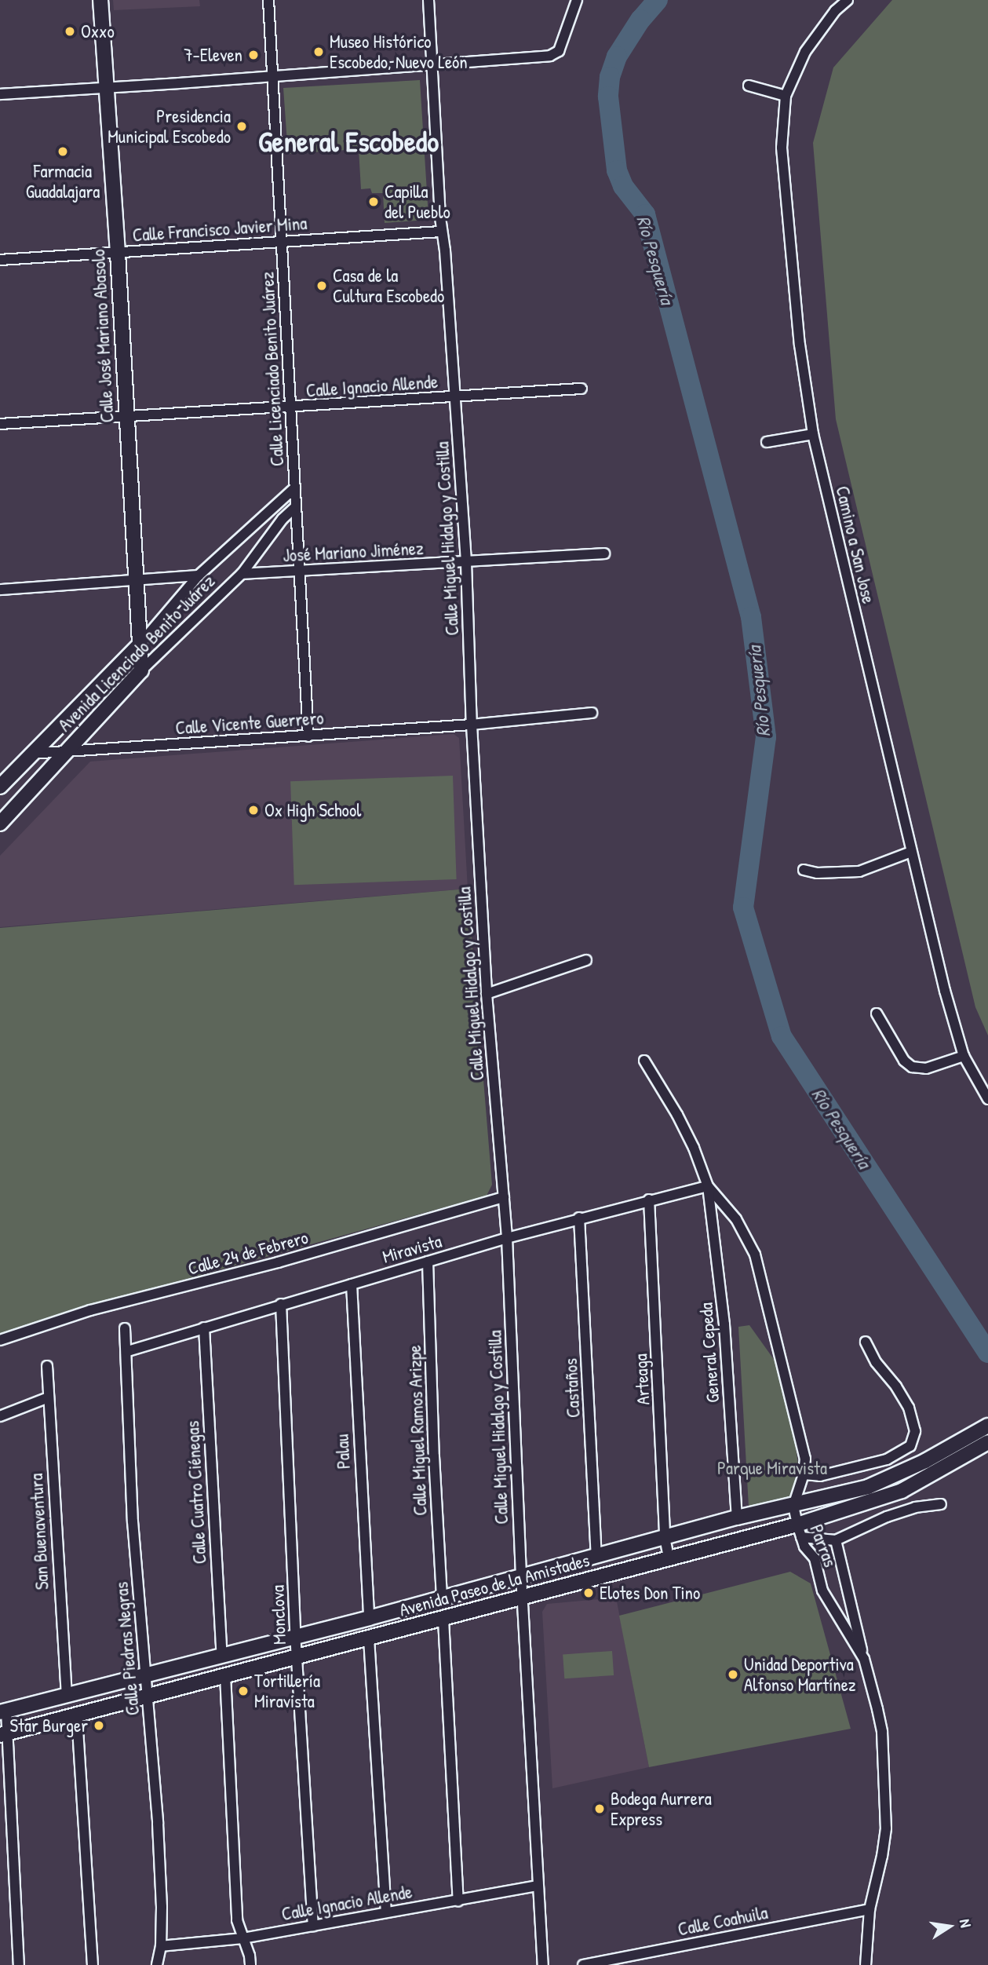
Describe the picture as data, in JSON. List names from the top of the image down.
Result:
{
  "streets": {
    "street": [
      "Calle Francisco Javier Mina",
      "Calle José Mariano Abasolo",
      "Calle Licenciado Benito Juárez",
      "Calle Ignacio Allende",
      "Calle Miguel Hidalgo y Costilla",
      "Camino a San Jose",
      "José Mariano Jiménez",
      "Avenida Licenciado Benito Juárez",
      "Calle Vicente Guerrero",
      "Miravista",
      "Calle 24 de Febrero",
      "General Cepeda",
      "Arteaga",
      "Castaños",
      "Calle Miguel Ramos Arizpe",
      "Palau",
      "Calle Cuatro Ciénegas",
      "San Buenaventura",
      "Parras",
      "Avenida Paseo de la Amistades",
      "Monclova",
      "Calle Piedras Negras",
      "Calle Coahuila"
    ]
  },
  "crossings": [
    ["Calle Francisco Javier Mina", "Calle José Mariano Abasolo"],
    ["Calle Francisco Javier Mina", "Calle Licenciado Benito Juárez"],
    ["Calle Francisco Javier Mina", "Calle Miguel Hidalgo y Costilla"],
    ["Calle José Mariano Abasolo", "Calle Ignacio Allende"],
    ["Calle José Mariano Abasolo", "Avenida Licenciado Benito Juárez"],
    ["Calle Licenciado Benito Juárez", "Calle Ignacio Allende"],
    ["Calle Licenciado Benito Juárez", "José Mariano Jiménez"],
    ["Calle Licenciado Benito Juárez", "Avenida Licenciado Benito Juárez"],
    ["Calle Licenciado Benito Juárez", "Calle Vicente Guerrero"],
    ["Calle Ignacio Allende", "Calle Miguel Hidalgo y Costilla"],
    ["Calle Ignacio Allende", "Monclova"],
    ["Calle Ignacio Allende", "Calle Piedras Negras"],
    ["Calle Miguel Hidalgo y Costilla", "José Mariano Jiménez"],
    ["Calle Miguel Hidalgo y Costilla", "Calle Vicente Guerrero"],
    ["Calle Miguel Hidalgo y Costilla", "Miravista"],
    ["Calle Miguel Hidalgo y Costilla", "Calle 24 de Febrero"],
    ["Calle Miguel Hidalgo y Costilla", "Avenida Paseo de la Amistades"],
    ["José Mariano Jiménez", "Avenida Licenciado Benito Juárez"],
    ["Avenida Licenciado Benito Juárez", "Calle Vicente Guerrero"],
    ["Miravista", "General Cepeda"],
    ["Miravista", "Arteaga"],
    ["Miravista", "Castaños"],
    ["Miravista", "Calle Miguel Ramos Arizpe"],
    ["Miravista", "Palau"],
    ["Miravista", "Calle Cuatro Ciénegas"],
    ["Miravista", "Parras"],
    ["Miravista", "Monclova"],
    ["Miravista", "Calle Piedras Negras"],
    ["General Cepeda", "Parras"],
    ["General Cepeda", "Avenida Paseo de la Amistades"],
    ["Arteaga", "Avenida Paseo de la Amistades"],
    ["Castaños", "Avenida Paseo de la Amistades"],
    ["Calle Miguel Ramos Arizpe", "Avenida Paseo de la Amistades"],
    ["Palau", "Avenida Paseo de la Amistades"],
    ["Calle Cuatro Ciénegas", "Avenida Paseo de la Amistades"],
    ["San Buenaventura", "Avenida Paseo de la Amistades"],
    ["Parras", "Avenida Paseo de la Amistades"],
    ["Parras", "Calle Coahuila"],
    ["Avenida Paseo de la Amistades", "Monclova"],
    ["Avenida Paseo de la Amistades", "Calle Piedras Negras"]
  ],
  "districts": ["General Escobedo"],
  "water": ["Río Pesquería"],
  "parks": ["Parque Miravista"],
  "places": [
    "Oxxo",
    "Museo Histórico Escobedo, Nuevo León",
    "7-Eleven",
    "Presidencia Municipal Escobedo",
    "Farmacia Guadalajara",
    "Capilla del Pueblo",
    "Casa de la Cultura Escobedo",
    "Ox High School",
    "Elotes Don Tino",
    "Unidad Deportiva Alfonso Martínez",
    "Tortillería Miravista",
    "Star Burger",
    "Bodega Aurrera Express"
  ],
  "north": "right"
}
